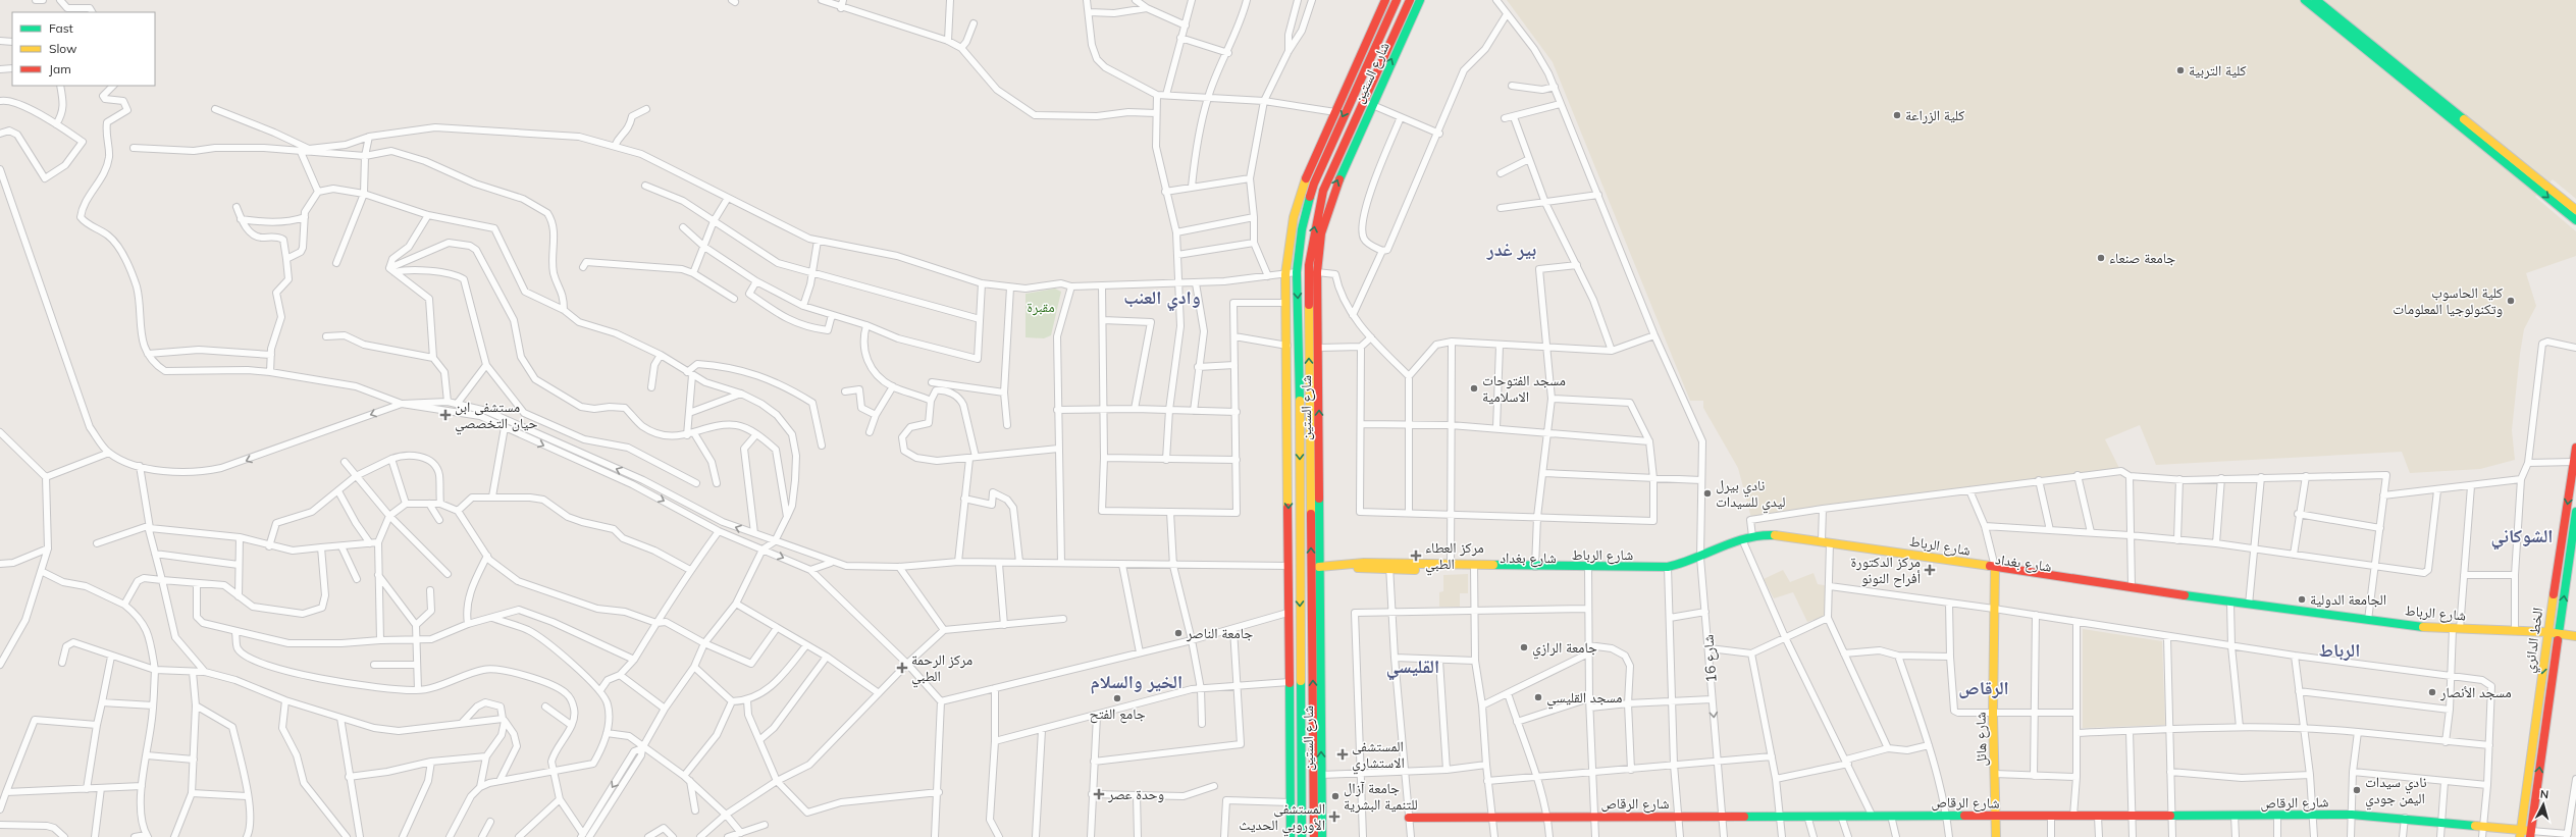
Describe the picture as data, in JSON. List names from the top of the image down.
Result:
{
  "streets": {
    "main road": [
      "شارع الستين",
      "شارع الرباط",
      "شارع بغداد",
      "الخط الدائري",
      "شارع هائل",
      "شارع الرقاص"
    ],
    "street": ["شارع 16"]
  },
  "crossings": [
    ["شارع الستين", "شارع الرباط"],
    ["شارع الرباط", "شارع بغداد"],
    ["شارع الرباط", "الخط الدائري"],
    ["شارع الرباط", "شارع هائل"],
    ["شارع بغداد", "الخط الدائري"],
    ["شارع بغداد", "شارع 16"],
    ["شارع بغداد", "شارع هائل"],
    ["الخط الدائري", "شارع الرقاص"],
    ["شارع 16", "شارع الرقاص"],
    ["شارع هائل", "شارع الرقاص"]
  ],
  "districts": [
    "بير غدر",
    "وادي العنب",
    "الشوكاني",
    "الرباط",
    "القليسي",
    "الخير والسلام",
    "الرقاص"
  ],
  "parks": ["مقبرة"],
  "places": {
    "other": [
      "كلية التربية",
      "كلية الزراعة",
      "جامعة صنعاء",
      "كلية الحاسوب وتكنولوجيا المعلومات",
      "مسجد الفتوحات الاسلامية",
      "نادي بيرل ليدي للسيدات",
      "الجامعة الدولية",
      "جامعة الناصر",
      "جامعة الرازي",
      "مسجد الأنصار",
      "مسجد القليسي",
      "جامع الفتح",
      "نادي سيدات اليمن جودي",
      "جامعة آزال للتنمية البشرية"
    ],
    "health": [
      "مستشفى ابن حيان التخصصي",
      "مركز العطاء الطبي",
      "مركز الدكتورة أفراح النونو",
      "مركز الرحمة الطبي",
      "المستشفى الاستشاري",
      "وحدة عصر",
      "المستشفى الأوروبي الحديث"
    ]
  },
  "legend": ["Fast", "Slow", "Jam"],
  "north": "top"
}
